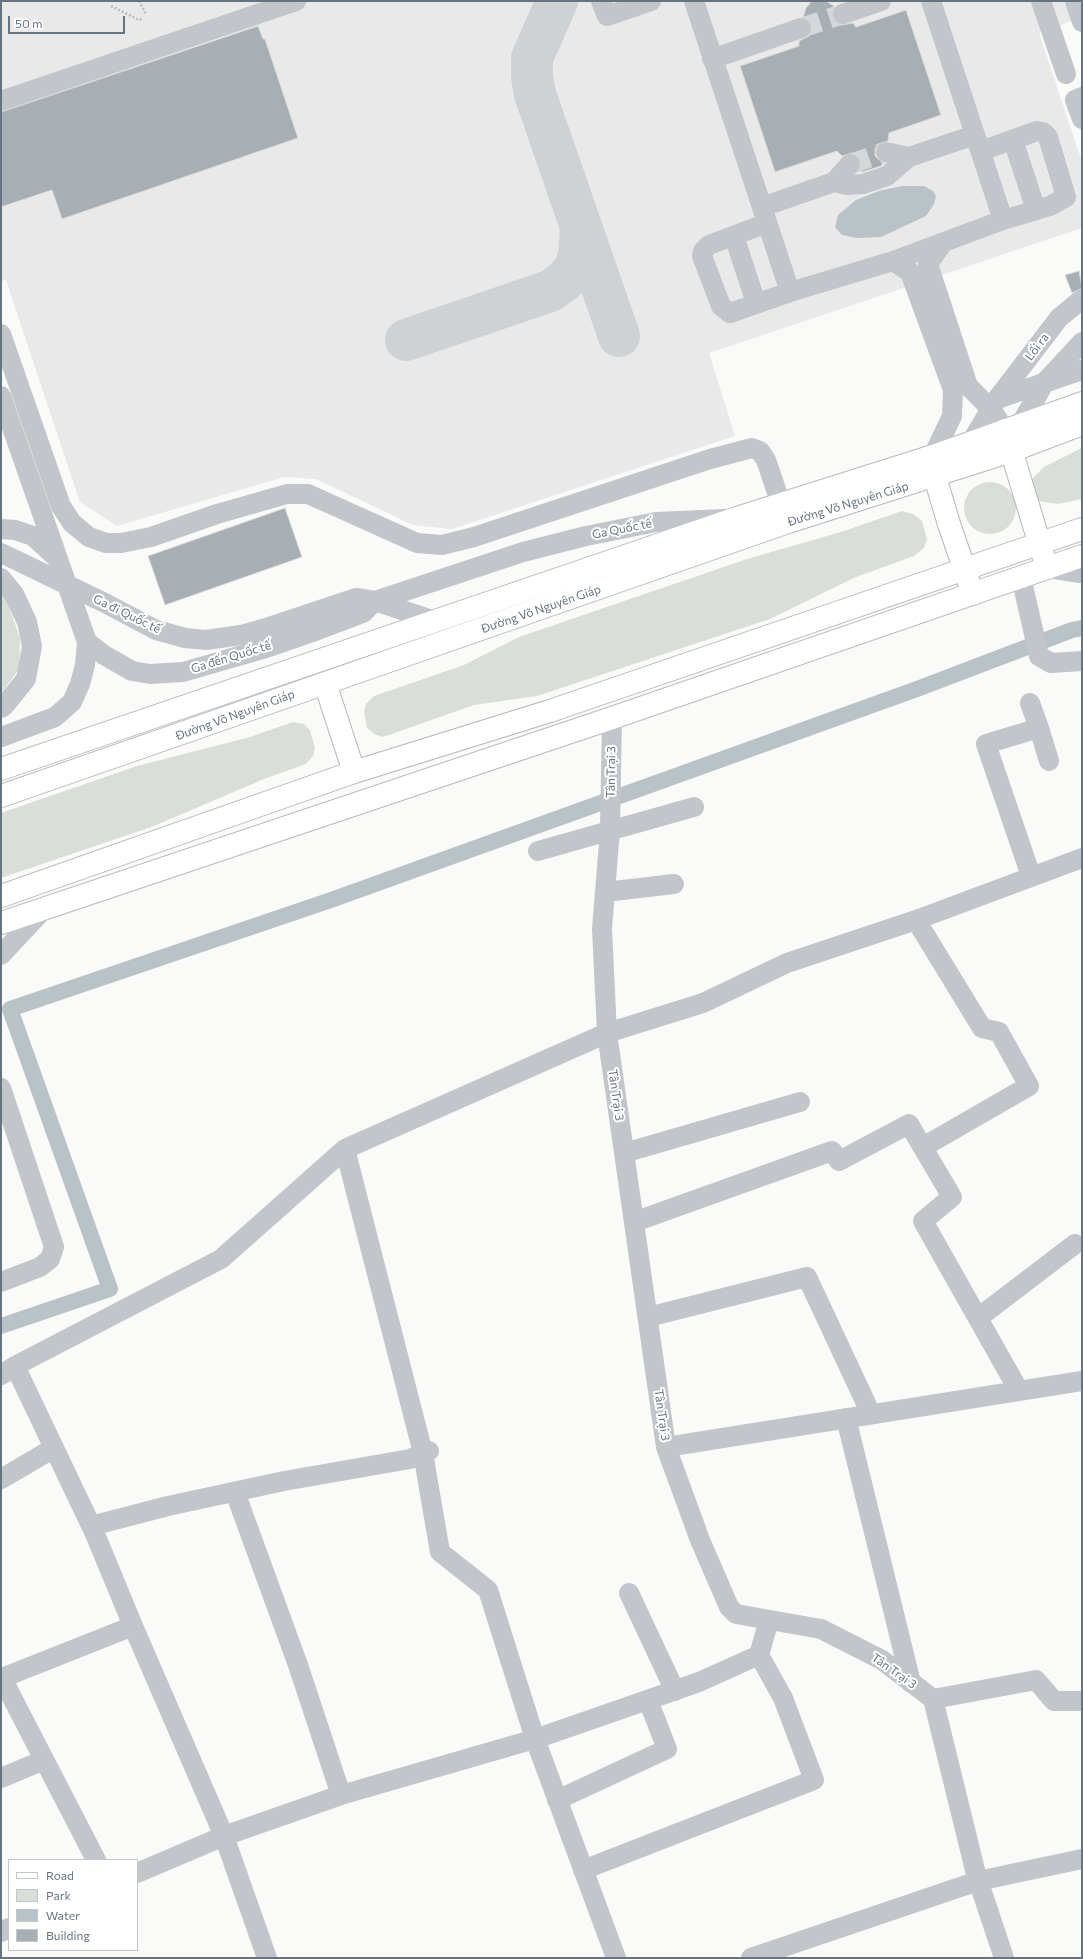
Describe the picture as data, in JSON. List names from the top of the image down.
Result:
{
  "streets": {
    "main road": ["Đường Võ Nguyên Giáp"],
    "street": [
      "Lối ra",
      "Ga Quốc tế",
      "Ga đi Quốc tế",
      "Ga đến Quốc tế",
      "Tân Trại 3"
    ]
  },
  "crossings": [
    ["Lối ra", "Đường Võ Nguyên Giáp"],
    ["Đường Võ Nguyên Giáp", "Ga Quốc tế"],
    ["Ga Quốc tế", "Ga đi Quốc tế"],
    ["Ga Quốc tế", "Ga đến Quốc tế"],
    ["Ga đi Quốc tế", "Ga đến Quốc tế"]
  ],
  "legend": [
    "Road",
    "Park",
    "Water",
    "Building"
  ],
  "scale_bar": "50 m"
}
